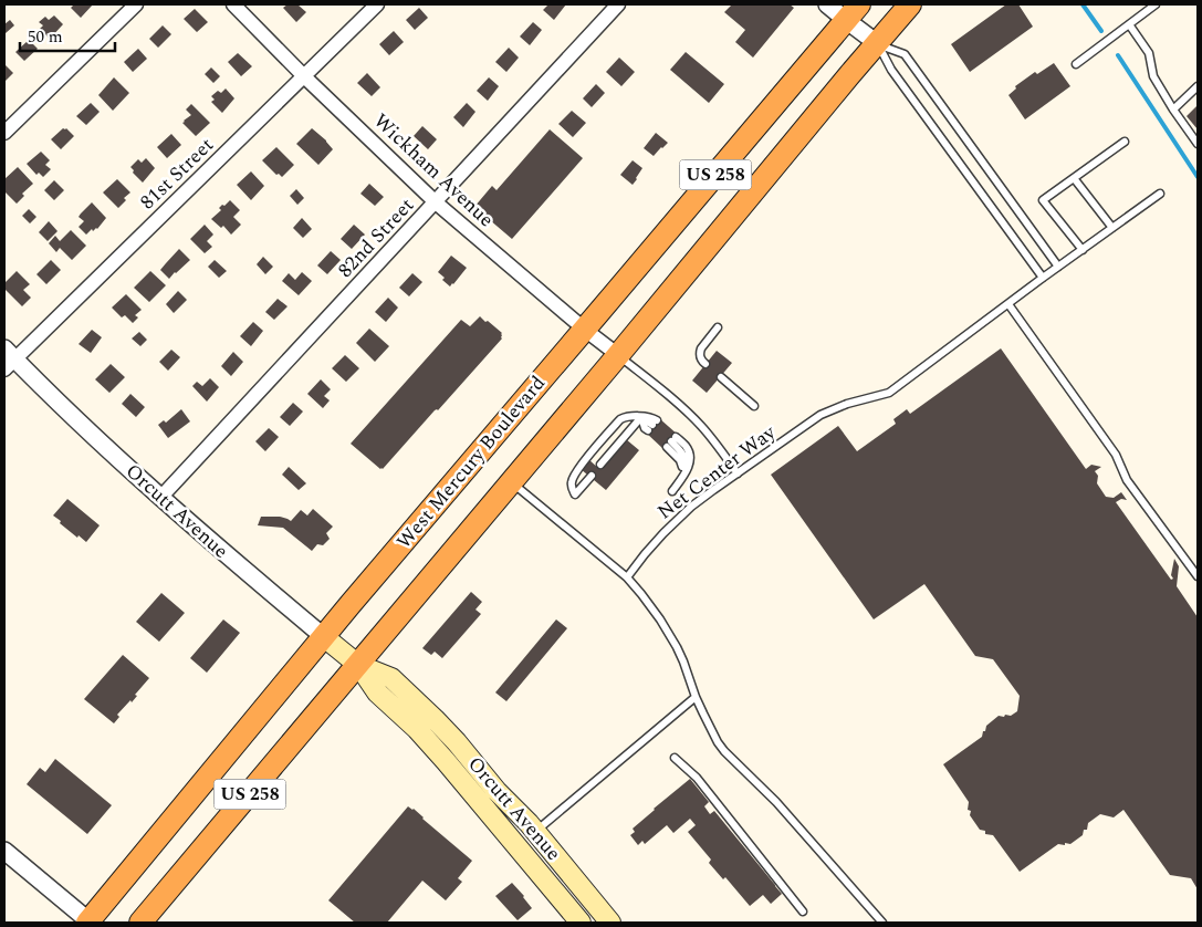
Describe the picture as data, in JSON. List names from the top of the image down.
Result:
{
  "streets": {
    "highway": ["US 258", "West Mercury Boulevard"],
    "main road": ["Orcutt Avenue"],
    "street": ["Wickham Avenue", "81st Street", "82nd Street"],
    "lane": ["Net Center Way"]
  },
  "crossings": [
    ["Wickham Avenue", "81st Street"],
    ["Wickham Avenue", "US 258"],
    ["Wickham Avenue", "82nd Street"],
    ["Wickham Avenue", "West Mercury Boulevard"],
    ["81st Street", "Orcutt Avenue"],
    ["US 258", "Orcutt Avenue"],
    ["82nd Street", "Orcutt Avenue"],
    ["West Mercury Boulevard", "Orcutt Avenue"]
  ],
  "scale_bar": "50 m"
}
